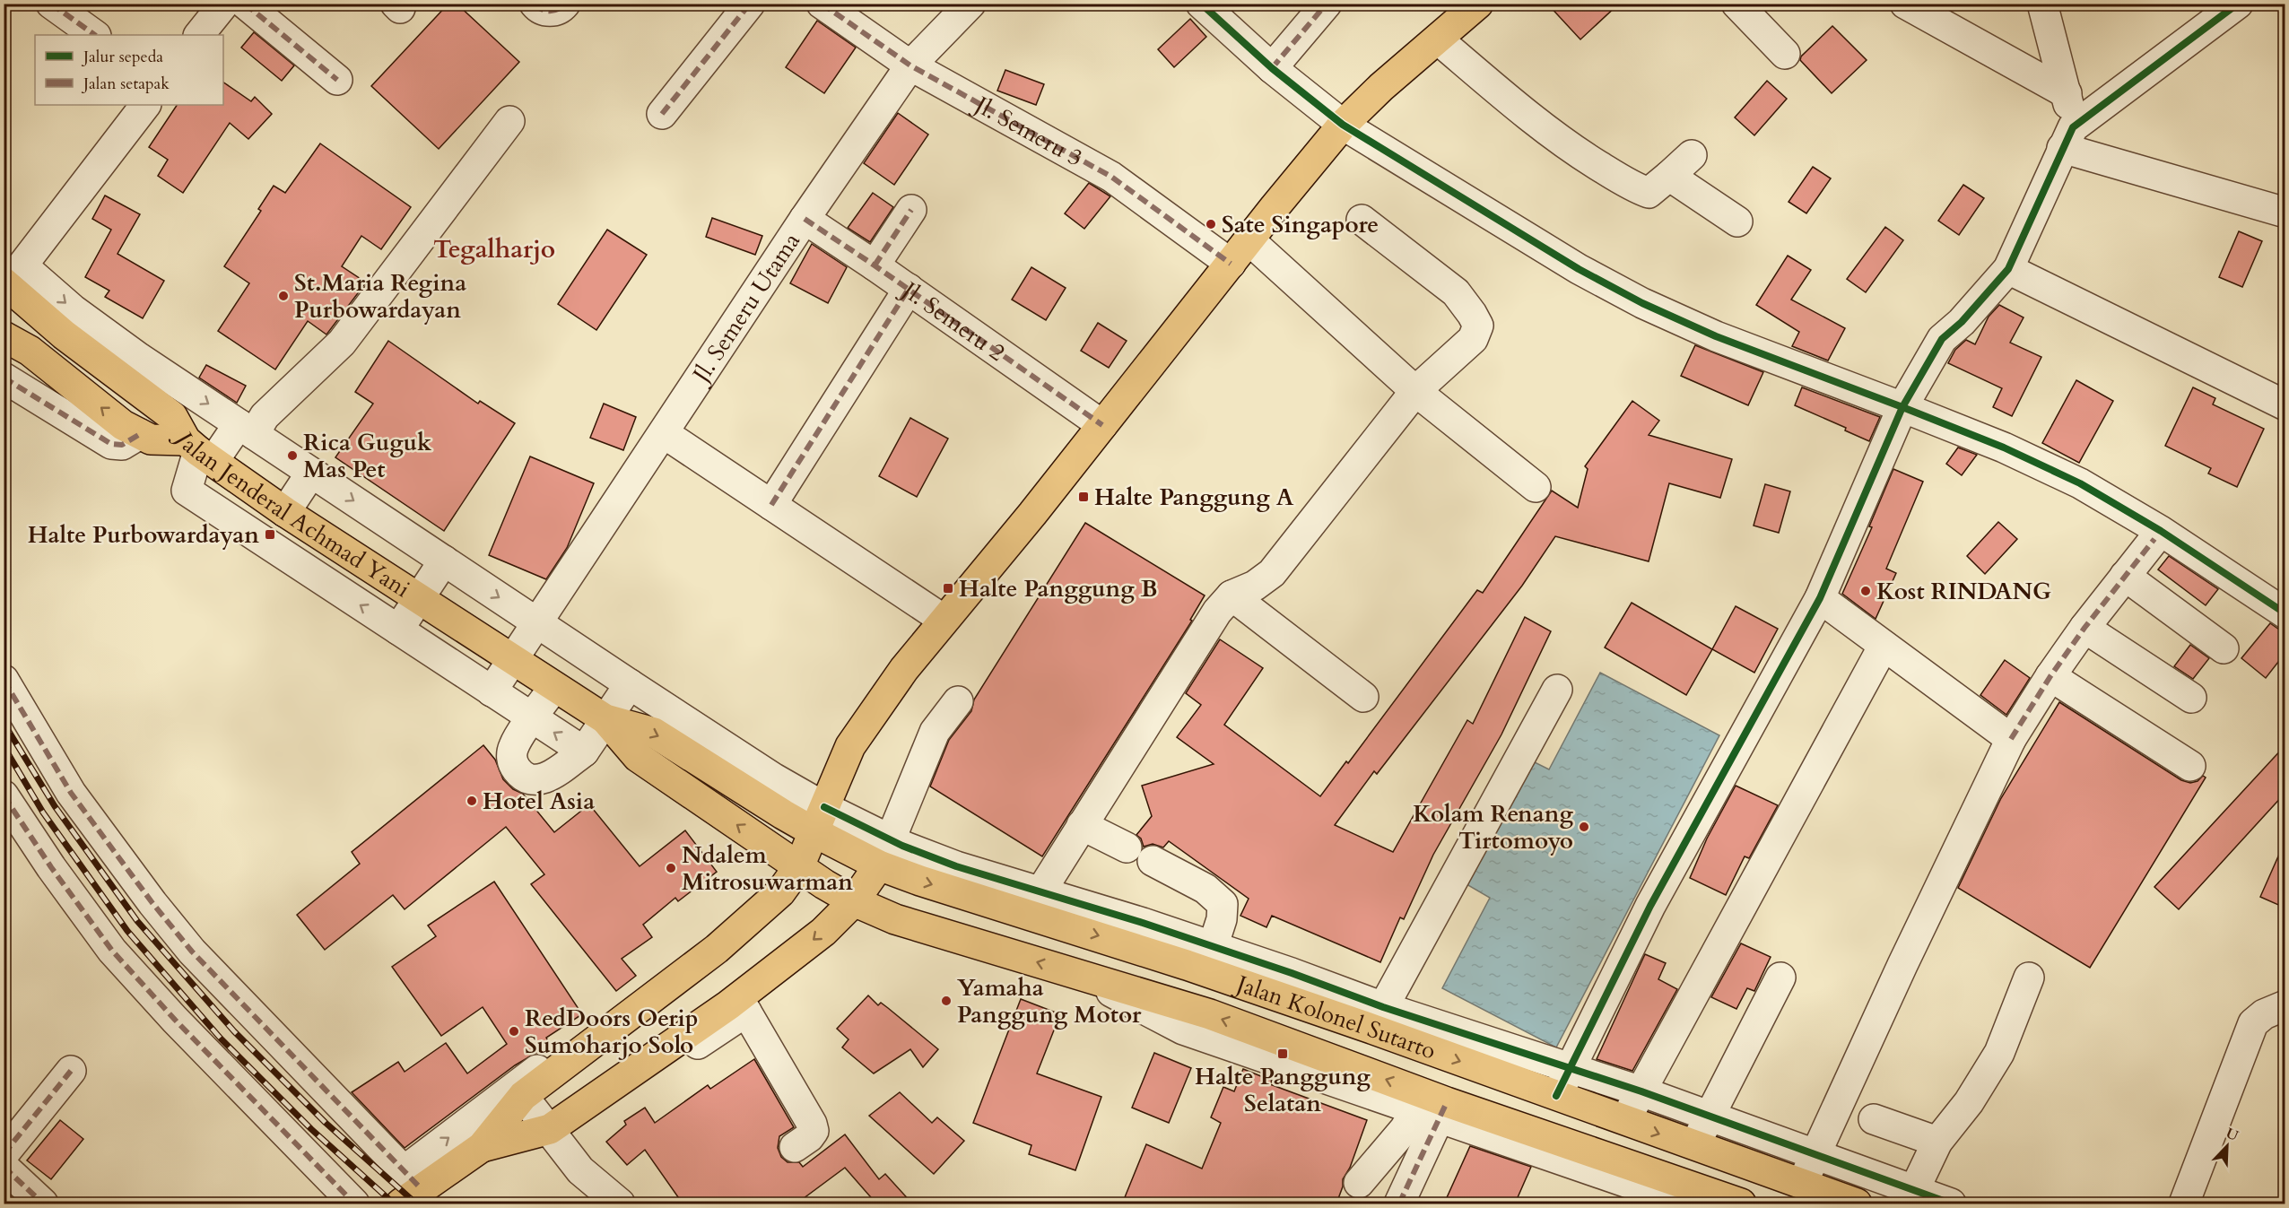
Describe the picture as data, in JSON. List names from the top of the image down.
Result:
{
  "streets": {
    "main road": ["Jalan Jenderal Achmad Yani", "Jalan Kolonel Sutarto"],
    "street": ["Jl. Semeru 3", "Jl. Semeru Utama", "Jl. Semeru 2"]
  },
  "crossings": [
    ["Jl. Semeru 3", "Jl. Semeru Utama"],
    ["Jl. Semeru Utama", "Jl. Semeru 2"],
    ["Jl. Semeru Utama", "Jalan Jenderal Achmad Yani"],
    ["Jalan Jenderal Achmad Yani", "Jalan Kolonel Sutarto"]
  ],
  "districts": ["Tegalharjo"],
  "places": {
    "other": [
      "Sate Singapore",
      "St.Maria Regina Purbowardayan",
      "Rica Guguk Mas Pet",
      "Kost RINDANG",
      "Hotel Asia",
      "Kolam Renang Tirtomoyo",
      "Ndalem Mitrosuwarman",
      "Yamaha Panggung Motor",
      "RedDoors Oerip Sumoharjo Solo"
    ],
    "transit": [
      "Halte Panggung A",
      "Halte Purbowardayan",
      "Halte Panggung B",
      "Halte Panggung Selatan"
    ]
  },
  "legend": ["Jalur sepeda", "Jalan setapak"],
  "north": "top right"
}
